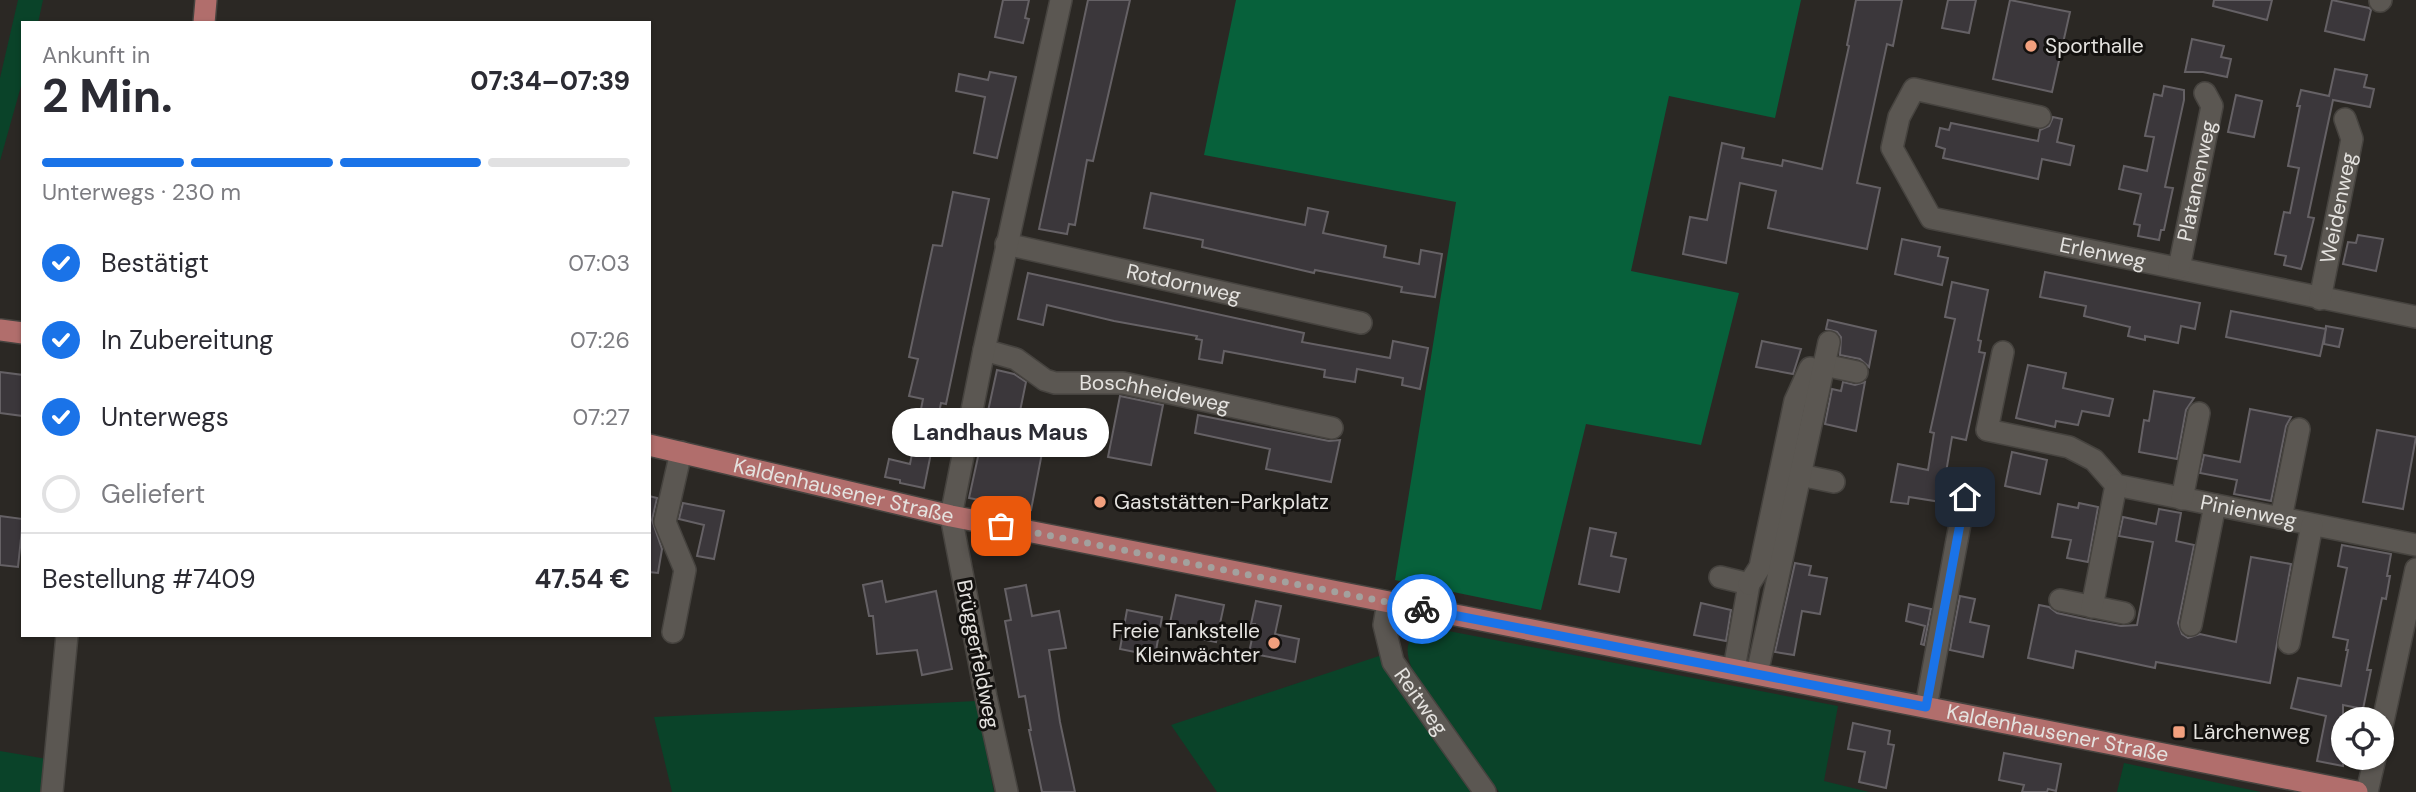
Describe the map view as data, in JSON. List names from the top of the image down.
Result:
{
  "streets": {
    "main road": ["Kaldenhausener Straße"],
    "street": [
      "Platanenweg",
      "Weidenweg",
      "Erlenweg",
      "Rotdornweg",
      "Boschheideweg",
      "Pinienweg",
      "Brüggerfeldweg",
      "Reitweg"
    ]
  },
  "crossings": [
    ["Platanenweg", "Erlenweg"],
    ["Weidenweg", "Erlenweg"],
    ["Kaldenhausener Straße", "Brüggerfeldweg"],
    ["Kaldenhausener Straße", "Reitweg"]
  ],
  "places": {
    "other": [
      "Sporthalle",
      "Gaststätten-Parkplatz",
      "Landhaus Maus",
      "Freie Tankstelle Kleinwächter"
    ],
    "transit": ["Lärchenweg"]
  },
  "page": {
    "heading": ["2 Min.", "Ankunft in", "07:34–07:39"],
    "panel": ["Bestellung #7409", "47.54 €"],
    "bar": "Unterwegs · 230 m",
    "list": [
      ["Bestätigt", "07:03"],
      ["In Zubereitung", "07:26"],
      ["Unterwegs", "07:27"],
      "Geliefert"
    ],
    "bubble": "Landhaus Maus"
  }
}
